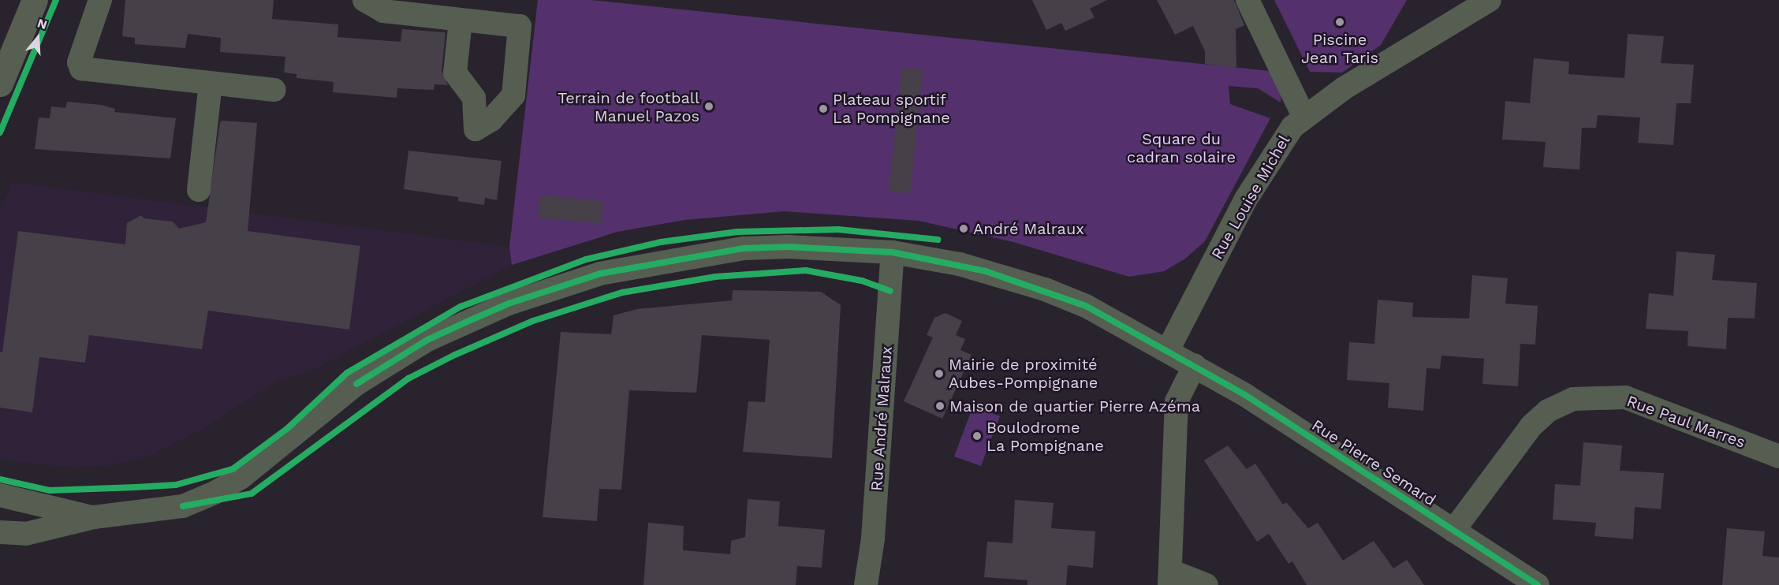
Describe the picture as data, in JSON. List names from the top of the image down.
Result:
{
  "streets": {
    "street": [
      "Rue Louise Michel",
      "Rue André Malraux",
      "Rue Paul Marres",
      "Rue Pierre Semard"
    ]
  },
  "crossings": [
    ["Rue Louise Michel", "Rue Pierre Semard"],
    ["Rue André Malraux", "Rue Pierre Semard"],
    ["Rue Paul Marres", "Rue Pierre Semard"]
  ],
  "parks": ["Square du cadran solaire"],
  "places": [
    "Piscine Jean Taris",
    "Terrain de football Manuel Pazos",
    "Plateau sportif La Pompignane",
    "André Malraux",
    "Mairie de proximité Aubes-Pompignane",
    "Maison de quartier Pierre Azéma",
    "Boulodrome La Pompignane"
  ],
  "north": "top"
}
